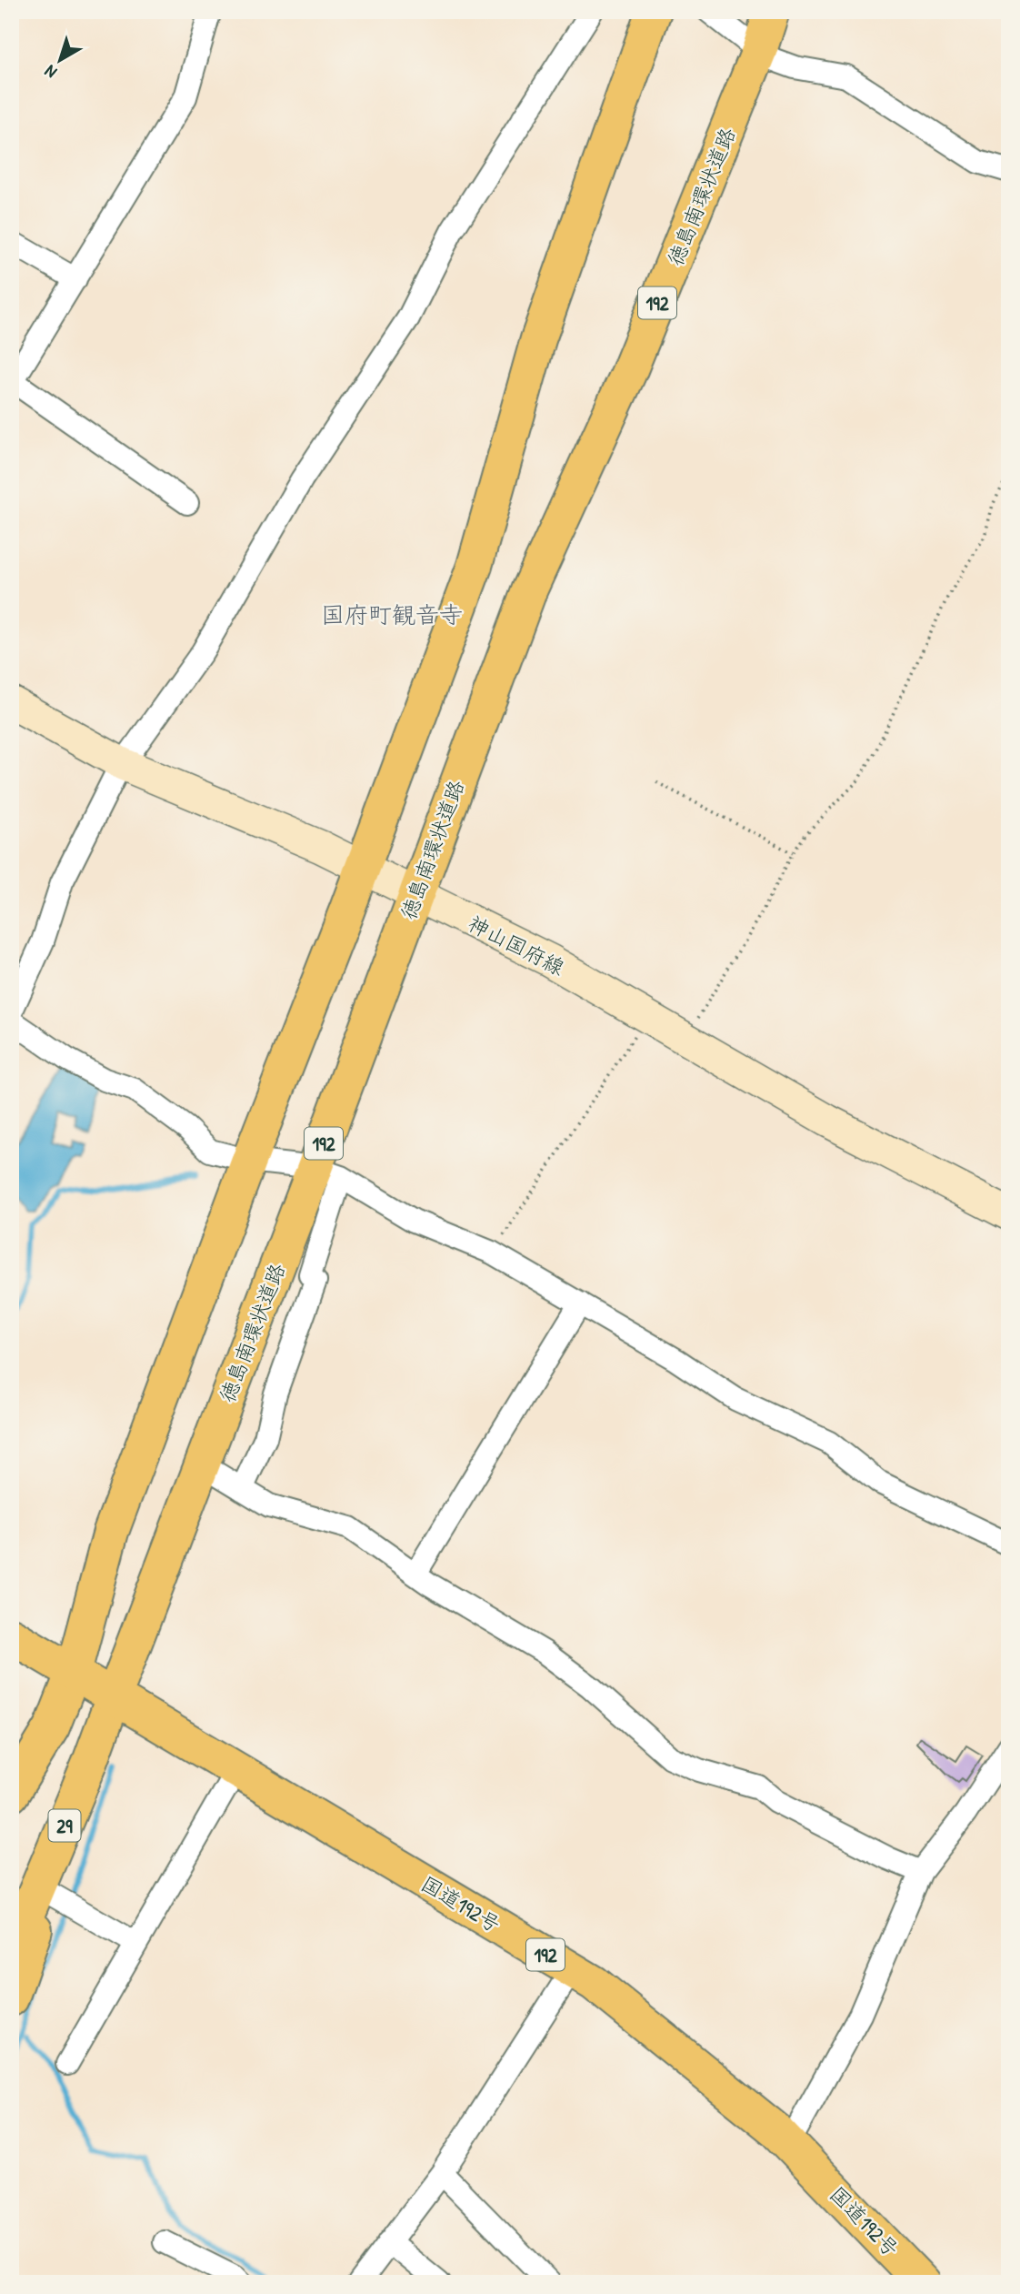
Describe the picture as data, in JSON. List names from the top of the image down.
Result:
{
  "streets": {
    "main road": [
      "徳島南環状道路",
      "192",
      "神山国府線",
      "29",
      "国道192号"
    ]
  },
  "crossings": [
    ["徳島南環状道路", "神山国府線"],
    ["徳島南環状道路", "29"],
    ["徳島南環状道路", "国道192号"],
    ["29", "国道192号"]
  ],
  "districts": ["国府町観音寺"],
  "north": "bottom left"
}
